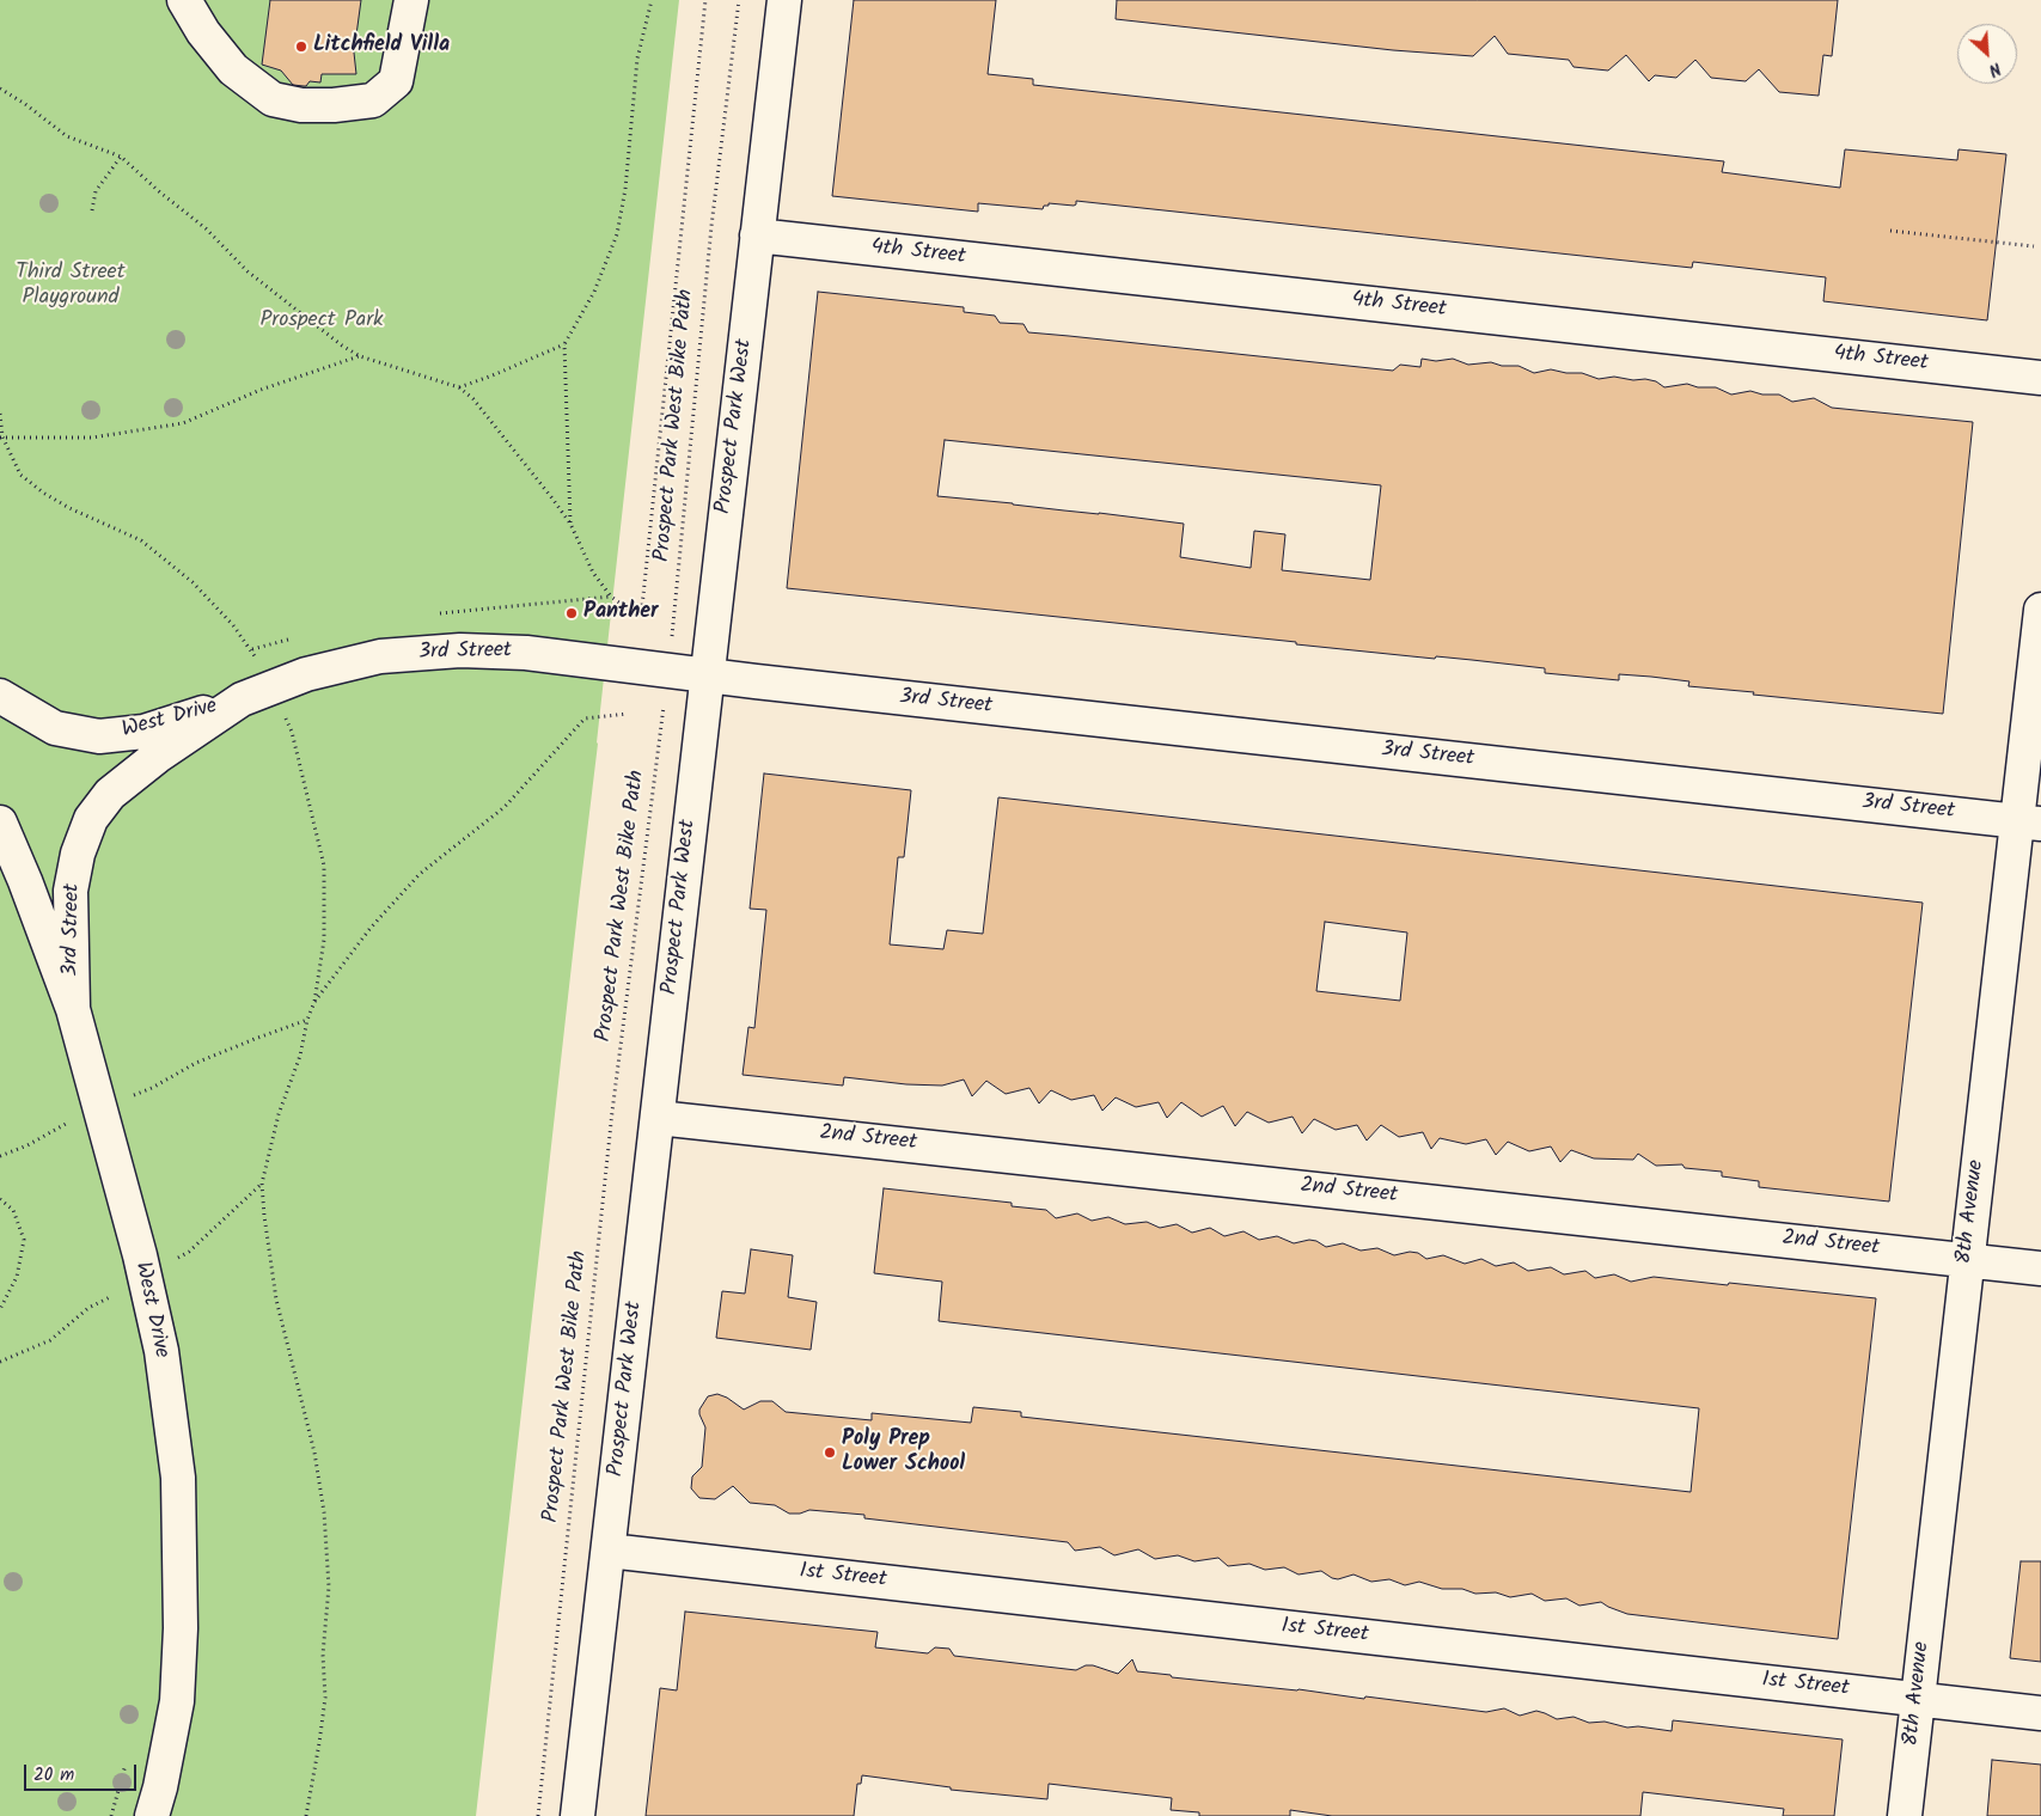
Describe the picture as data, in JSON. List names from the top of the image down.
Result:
{
  "streets": {
    "street": [
      "4th Street",
      "Prospect Park West",
      "3rd Street",
      "West Drive",
      "2nd Street",
      "8th Avenue",
      "1st Street"
    ],
    "path": ["Prospect Park West Bike Path"]
  },
  "crossings": [
    ["4th Street", "Prospect Park West"],
    ["Prospect Park West Bike Path", "3rd Street"],
    ["Prospect Park West", "3rd Street"],
    ["Prospect Park West", "2nd Street"],
    ["Prospect Park West", "1st Street"],
    ["3rd Street", "West Drive"],
    ["3rd Street", "8th Avenue"],
    ["2nd Street", "8th Avenue"],
    ["8th Avenue", "1st Street"]
  ],
  "parks": ["Third Street Playground", "Prospect Park"],
  "places": ["Litchfield Villa", "Panther", "Poly Prep Lower School"],
  "scale_bar": "20 m",
  "north": "bottom right"
}
